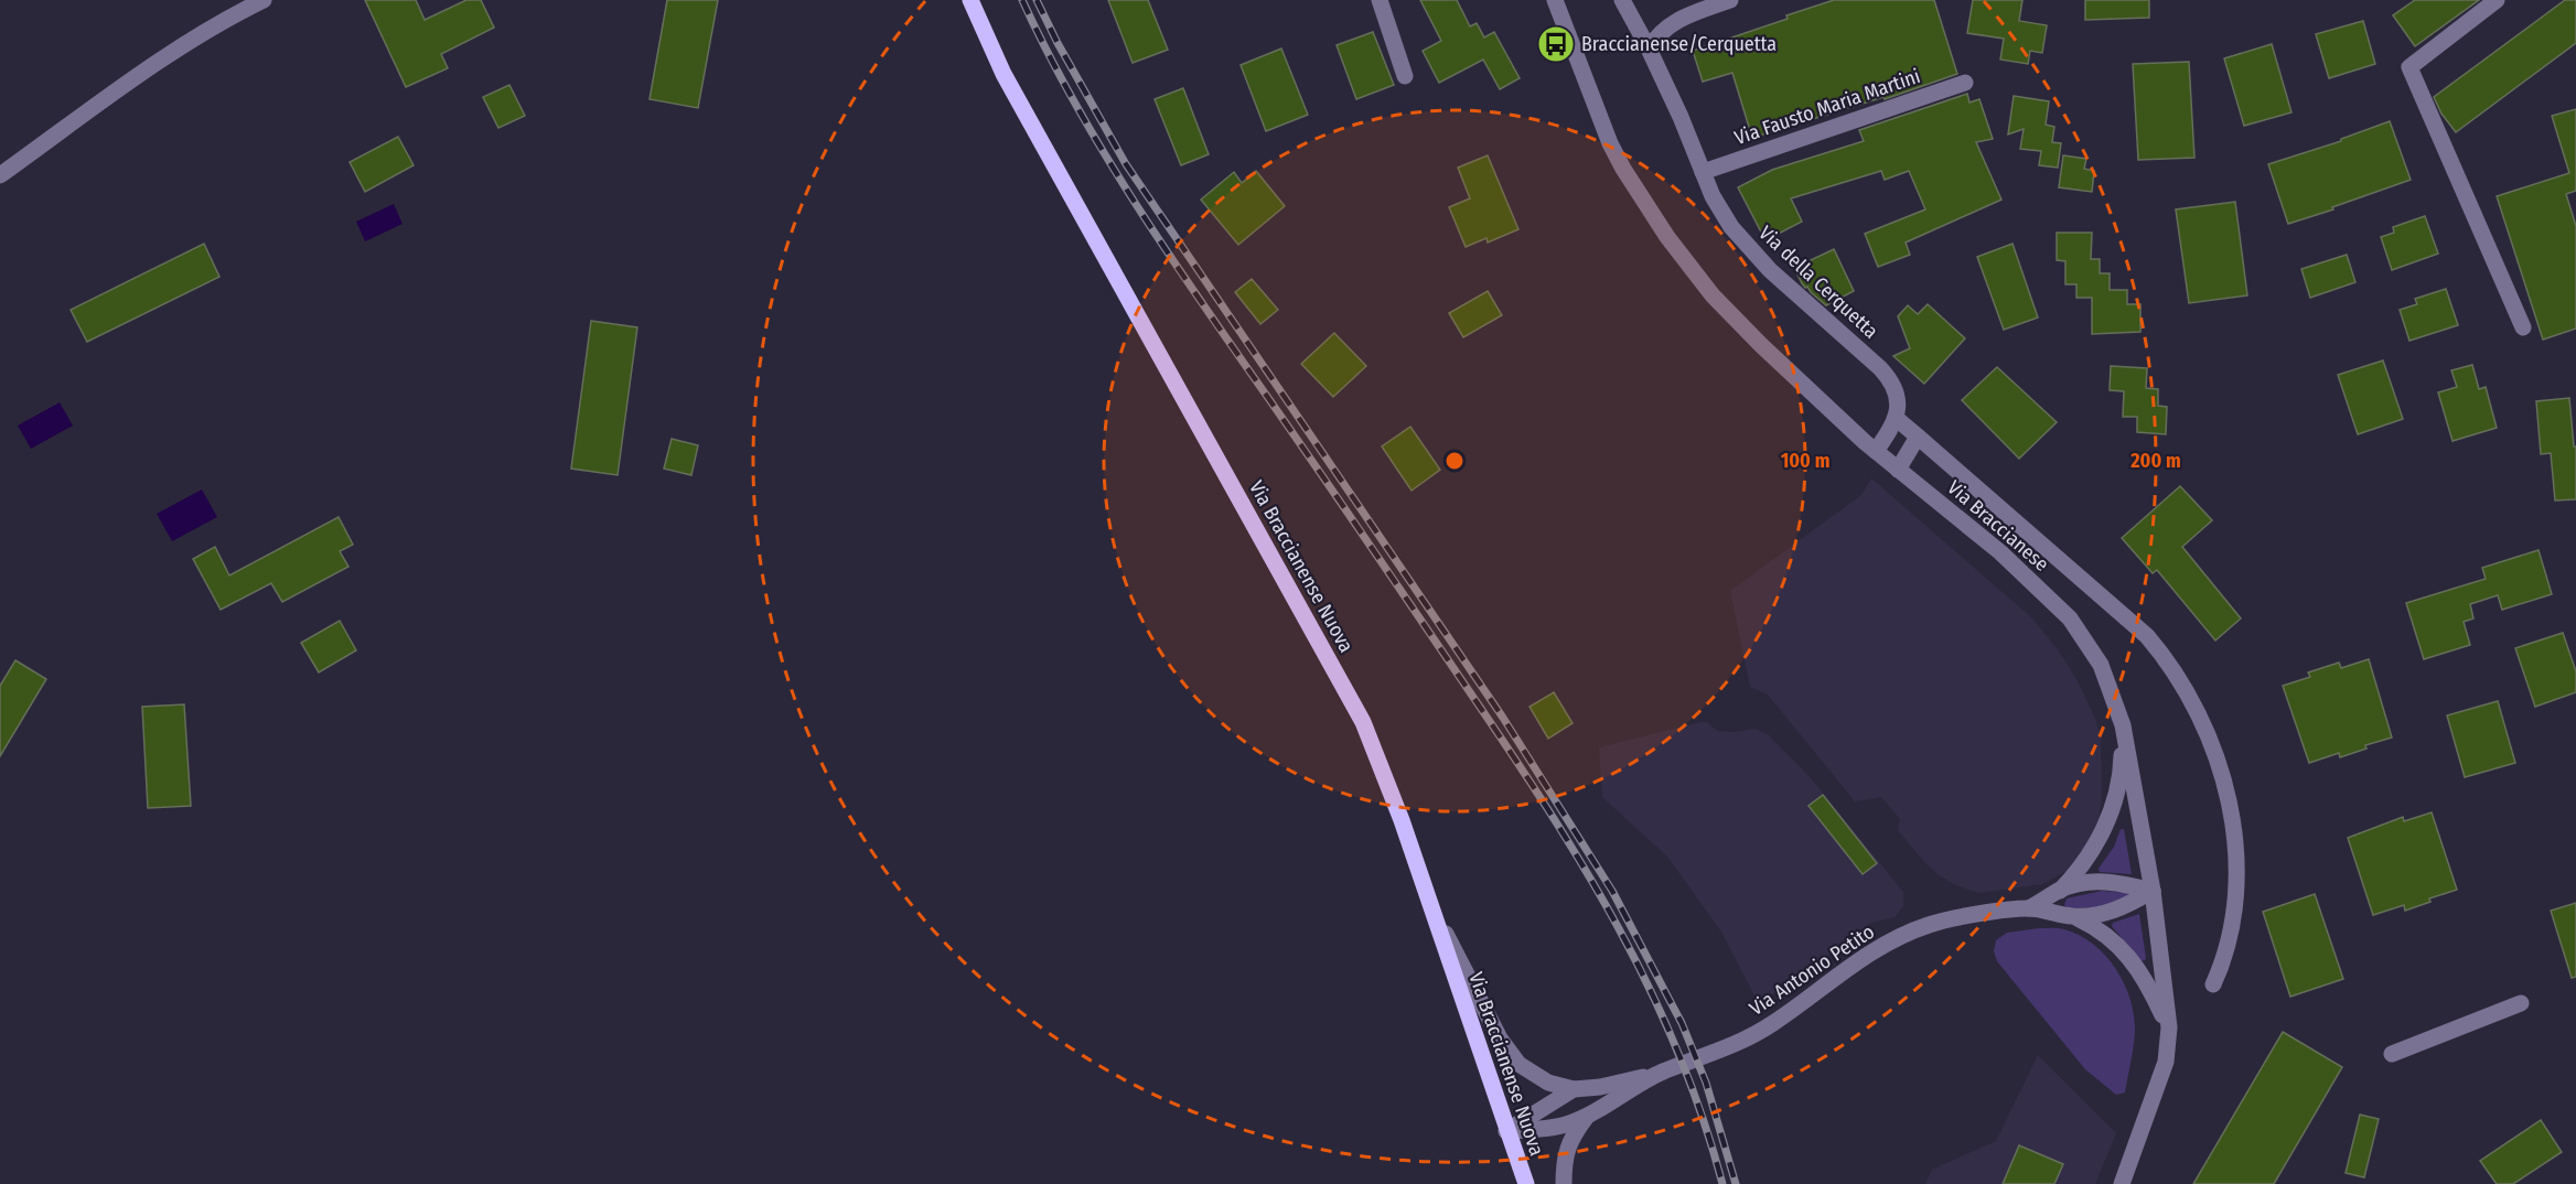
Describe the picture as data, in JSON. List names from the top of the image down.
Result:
{
  "streets": {
    "main road": ["Via Braccianense Nuova"],
    "street": [
      "Via Fausto Maria Martini",
      "Via della Cerquetta",
      "Via Braccianese",
      "Via Antonio Petito"
    ]
  },
  "crossings": [
    ["Via Fausto Maria Martini", "Via della Cerquetta"],
    ["Via Braccianese", "Via Antonio Petito"],
    ["Via Braccianense Nuova", "Via Antonio Petito"]
  ],
  "places": {
    "bus stop": ["Braccianense/Cerquetta"]
  },
  "rings": ["100 m", "200 m"]
}
